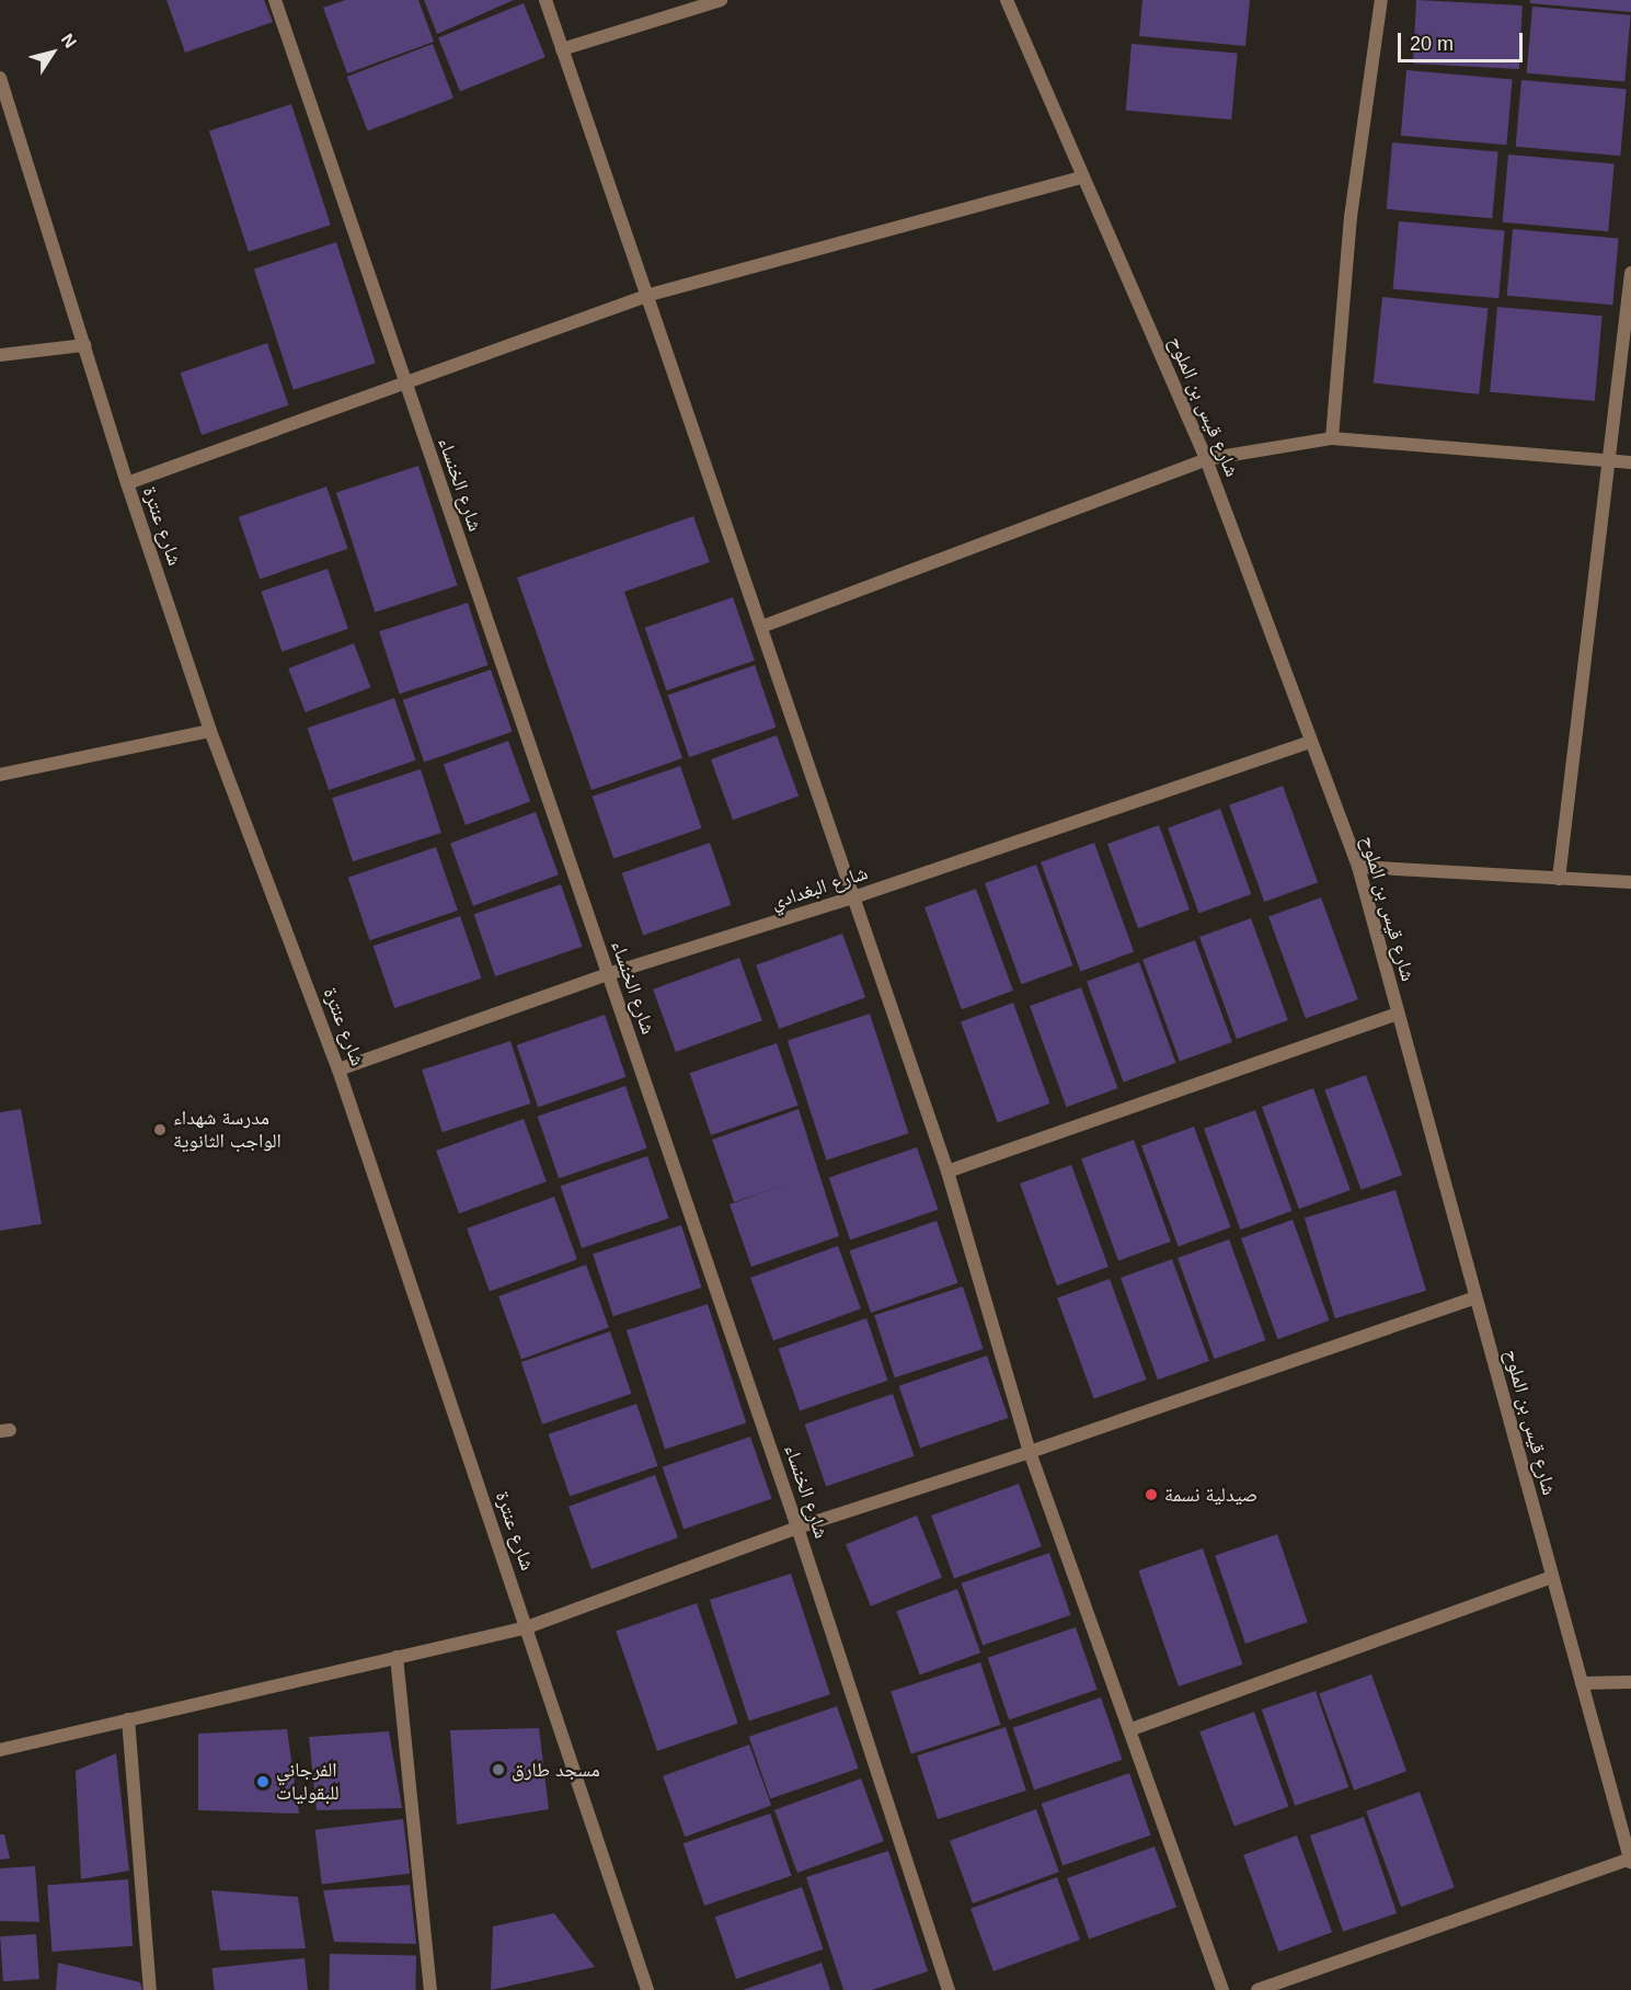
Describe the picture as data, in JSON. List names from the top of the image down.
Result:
{
  "streets": {
    "street": [
      "شارع قيس بن الملوح",
      "شارع الخنساء",
      "شارع عنترة",
      "شارع البغدادي"
    ]
  },
  "crossings": [
    ["شارع قيس بن الملوح", "شارع البغدادي"],
    ["شارع الخنساء", "شارع البغدادي"],
    ["شارع عنترة", "شارع البغدادي"]
  ],
  "places": [
    "مدرسة شهداء الواجب الثانوية",
    "صيدلية نسمة",
    "مسجد طارق",
    "الفرجاني للبقوليات"
  ],
  "scale_bar": "20 m",
  "north": "top right"
}
